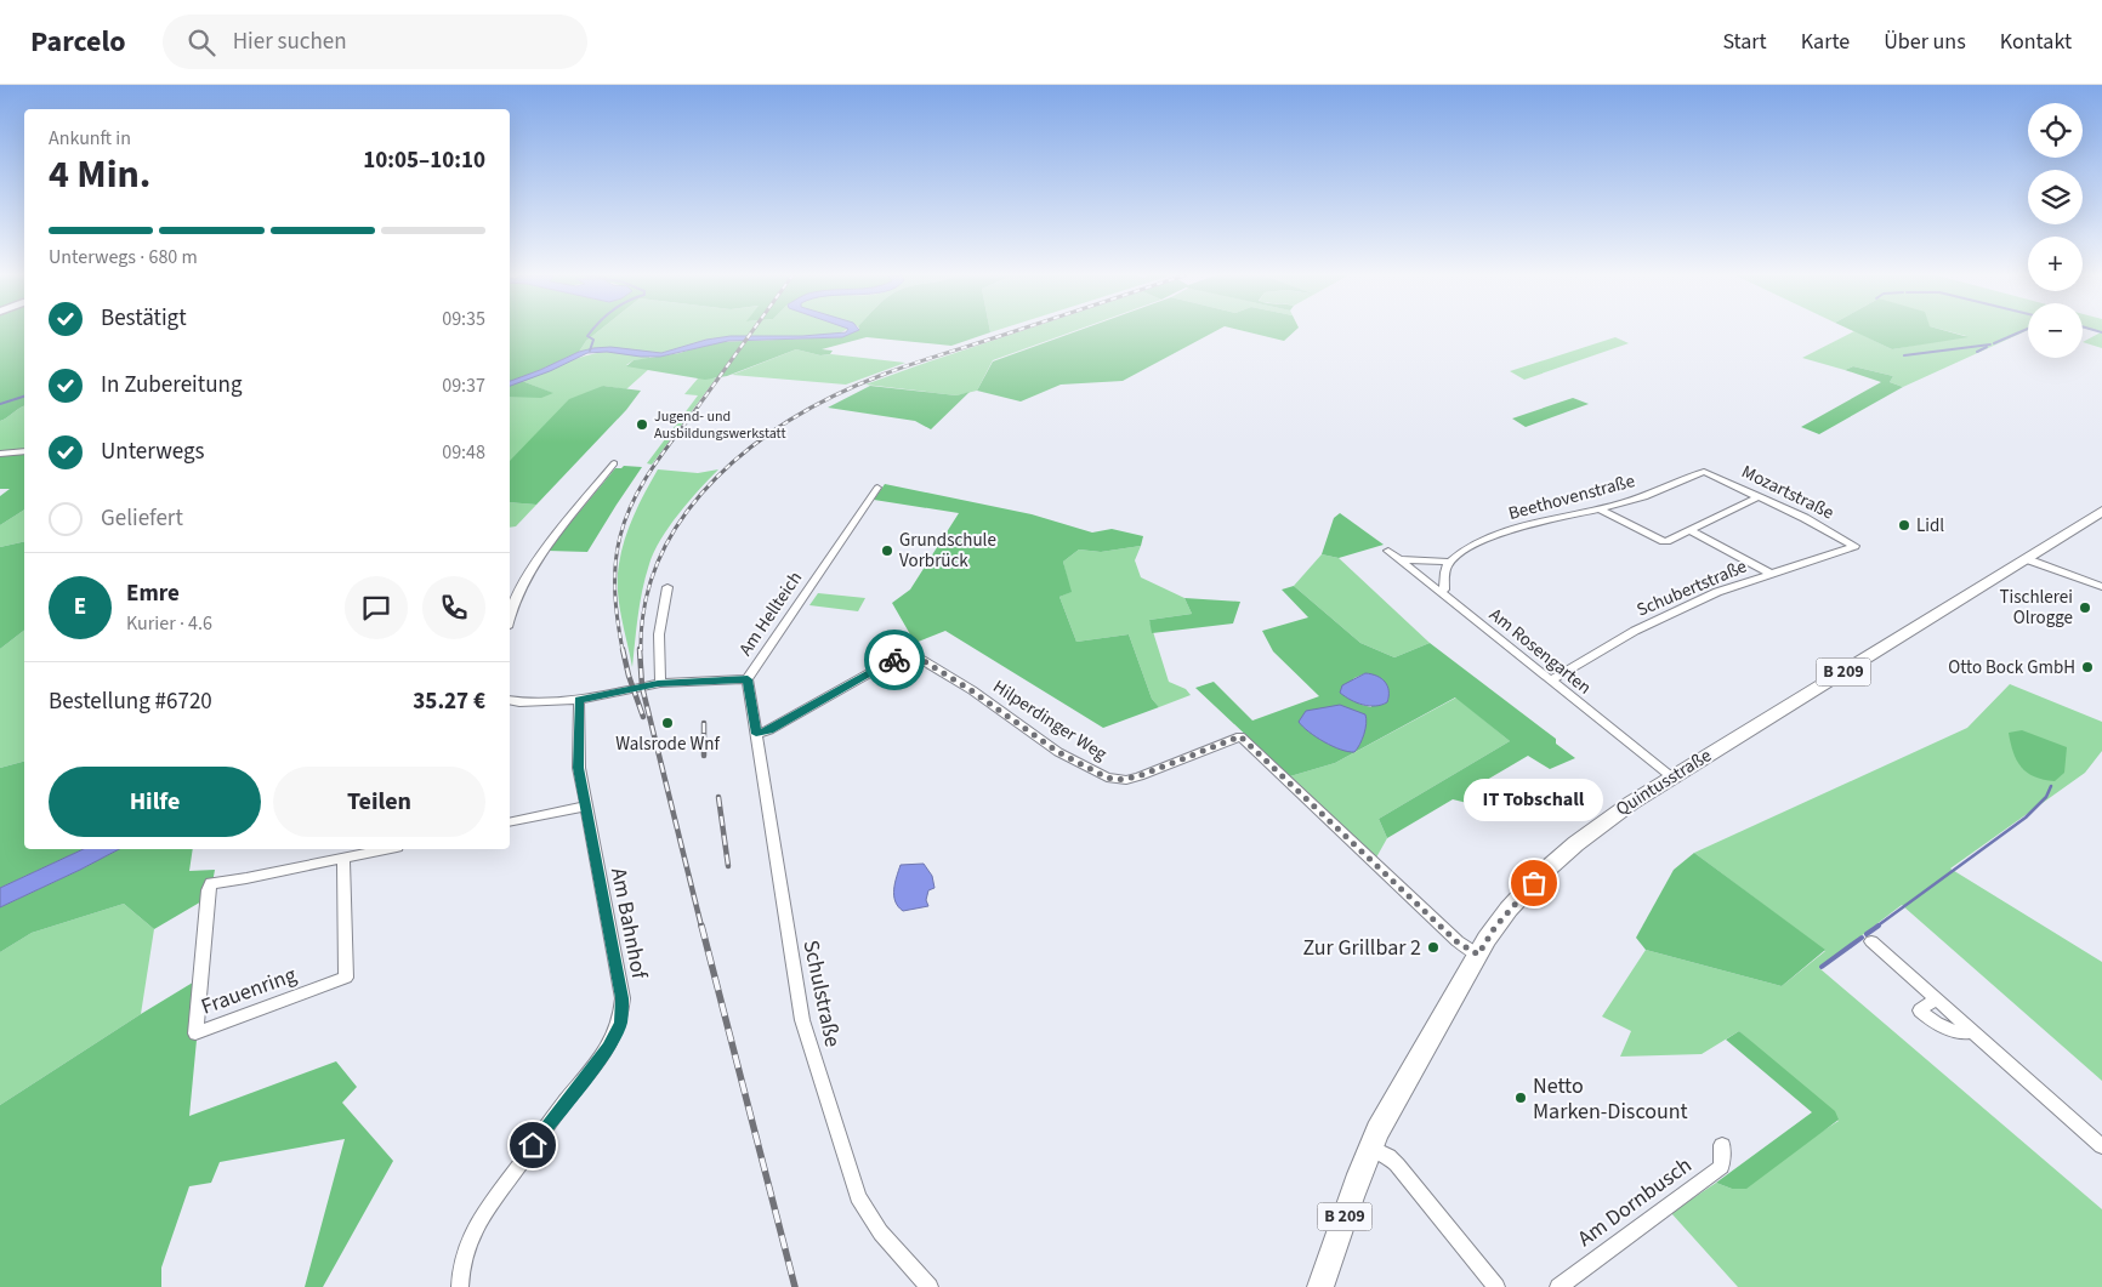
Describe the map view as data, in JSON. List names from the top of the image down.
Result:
{
  "streets": {
    "main road": ["B 209", "Quintusstraße"],
    "street": [
      "Mozartstraße",
      "Beethovenstraße",
      "Schubertstraße",
      "Am Hellteich",
      "Am Rosengarten",
      "Hilperdinger Weg",
      "Am Bahnhof",
      "Frauenring",
      "Schulstraße",
      "Am Dornbusch"
    ]
  },
  "crossings": [
    ["Mozartstraße", "Beethovenstraße"],
    ["Mozartstraße", "Schubertstraße"],
    ["Schubertstraße", "Am Rosengarten"],
    ["Am Hellteich", "Am Bahnhof"],
    ["Am Hellteich", "Schulstraße"],
    ["Am Rosengarten", "Quintusstraße"],
    ["Hilperdinger Weg", "Quintusstraße"],
    ["Hilperdinger Weg", "Schulstraße"]
  ],
  "places": [
    "Jugend- und Ausbildungswerkstatt",
    "Lidl",
    "Grundschule Vorbrück",
    "Tischlerei Olrogge",
    "Otto Bock GmbH",
    "Walsrode Wnf",
    "IT Tobschall",
    "Zur Grillbar 2",
    "Netto Marken-Discount"
  ],
  "page": {
    "header": "Parcelo",
    "search": "Hier suchen",
    "nav": [
      "Start",
      "Karte",
      "Über uns",
      "Kontakt"
    ],
    "map_buttons": ["+", "−"],
    "heading": ["4 Min.", "Ankunft in", "10:05–10:10"],
    "panel": [
      "Emre",
      "Kurier · 4.6",
      "Bestellung #6720",
      "35.27 €"
    ],
    "bar": "Unterwegs · 680 m",
    "list": [
      ["Bestätigt", "09:35"],
      ["In Zubereitung", "09:37"],
      ["Unterwegs", "09:48"],
      "Geliefert"
    ],
    "round": "E",
    "buttons": ["Hilfe", "Teilen"],
    "bubble": "IT Tobschall"
  }
}
